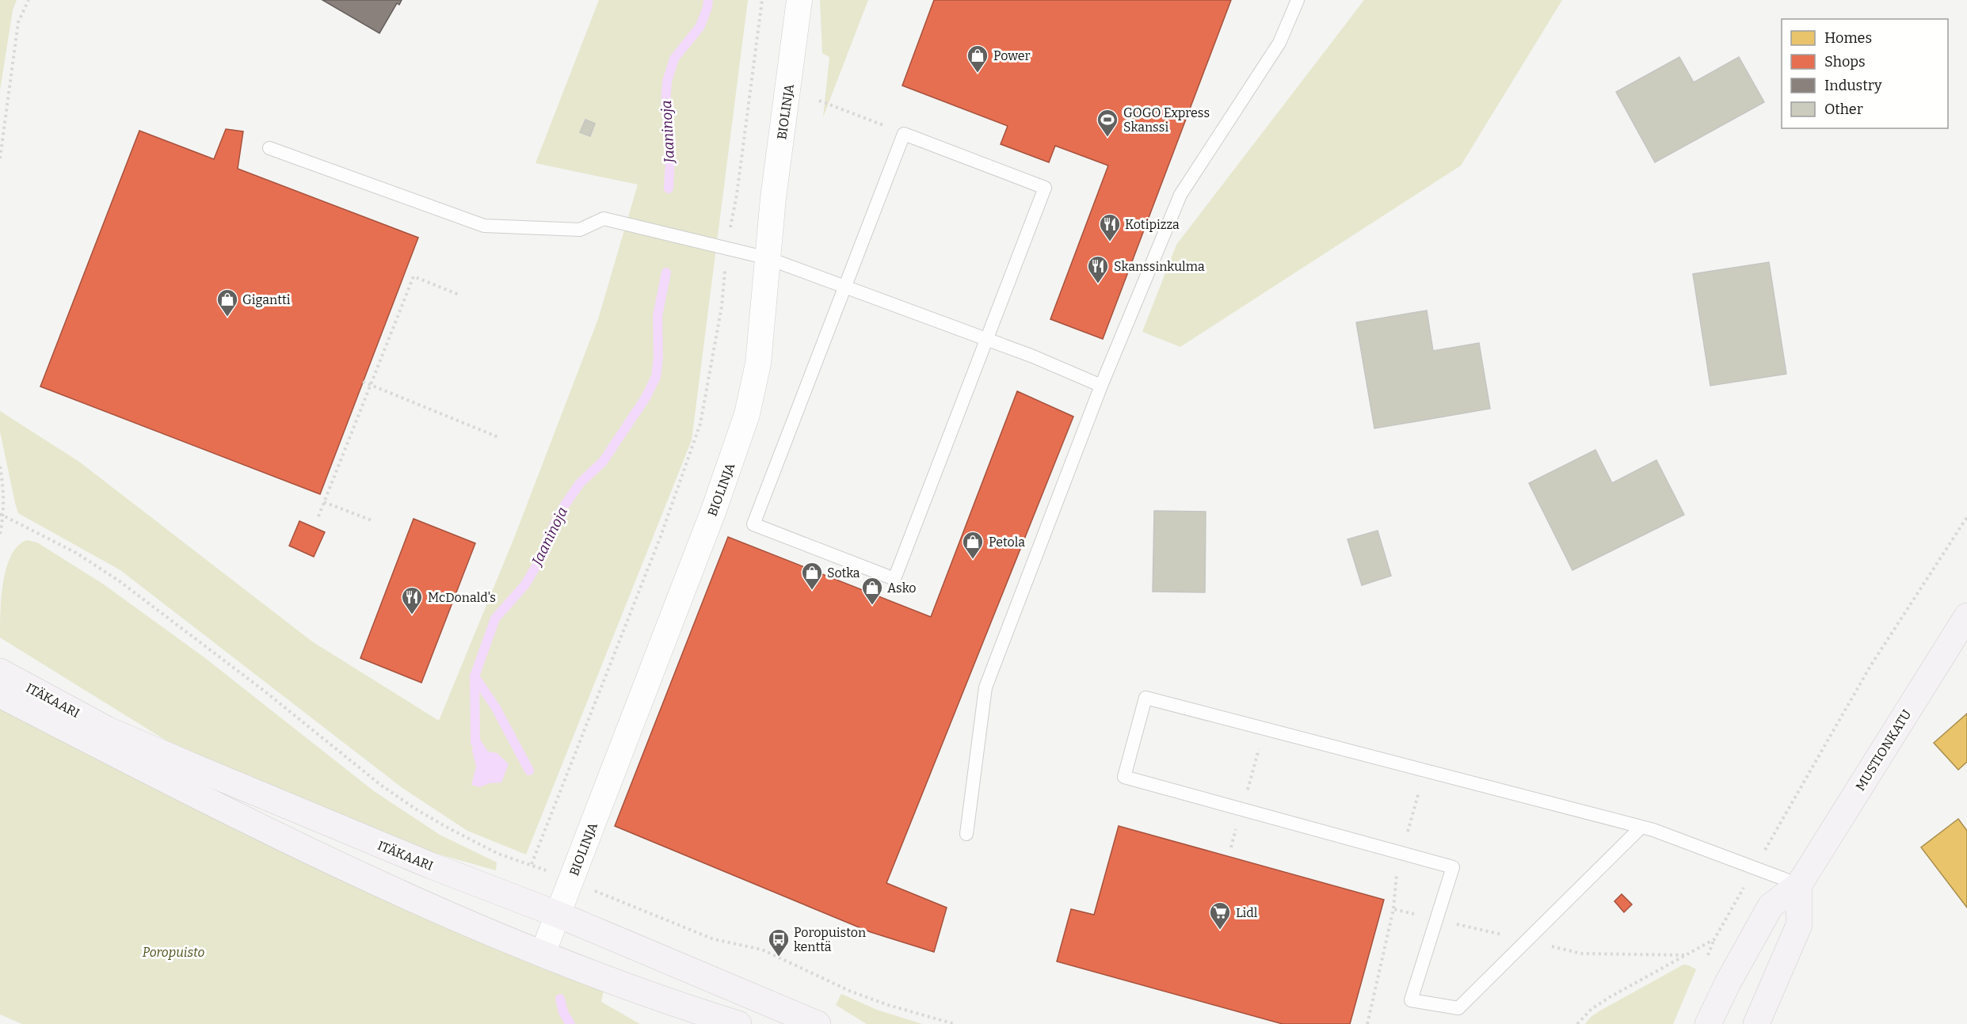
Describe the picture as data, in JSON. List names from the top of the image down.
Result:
{
  "streets": {
    "street": ["BIOLINJA", "ITÄKAARI", "MUSTIONKATU"]
  },
  "crossings": [
    ["BIOLINJA", "ITÄKAARI"]
  ],
  "water": ["Jaaninoja"],
  "parks": ["Poropuisto"],
  "places": {
    "shop": [
      "Power",
      "Gigantti",
      "Petola",
      "Sotka",
      "Asko"
    ],
    "sports": ["GOGO Express Skanssi"],
    "restaurant": ["Kotipizza", "Skanssinkulma", "McDonald's"],
    "supermarket": ["Lidl"],
    "bus stop": ["Poropuiston kenttä"]
  },
  "legend": [
    "Homes",
    "Shops",
    "Industry",
    "Other"
  ]
}
